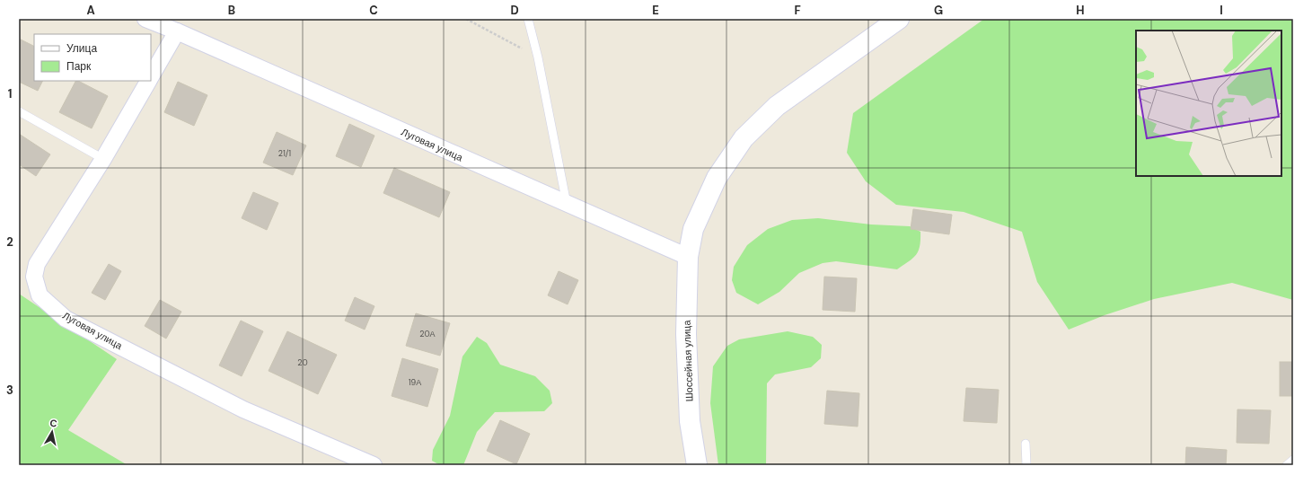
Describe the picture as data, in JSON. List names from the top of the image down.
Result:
{
  "streets": {
    "street": ["Луговая улица", "Шоссейная улица"]
  },
  "crossings": [
    ["Луговая улица", "Шоссейная улица"]
  ],
  "house_numbers": [
    "21/1",
    "20А",
    "20",
    "19А"
  ],
  "legend": ["Улица", "Парк"],
  "north": "top",
  "grid": {
    "columns": [
      "A",
      "B",
      "C",
      "D",
      "E",
      "F",
      "G",
      "H",
      "I"
    ],
    "rows": ["1", "2", "3"]
  }
}
